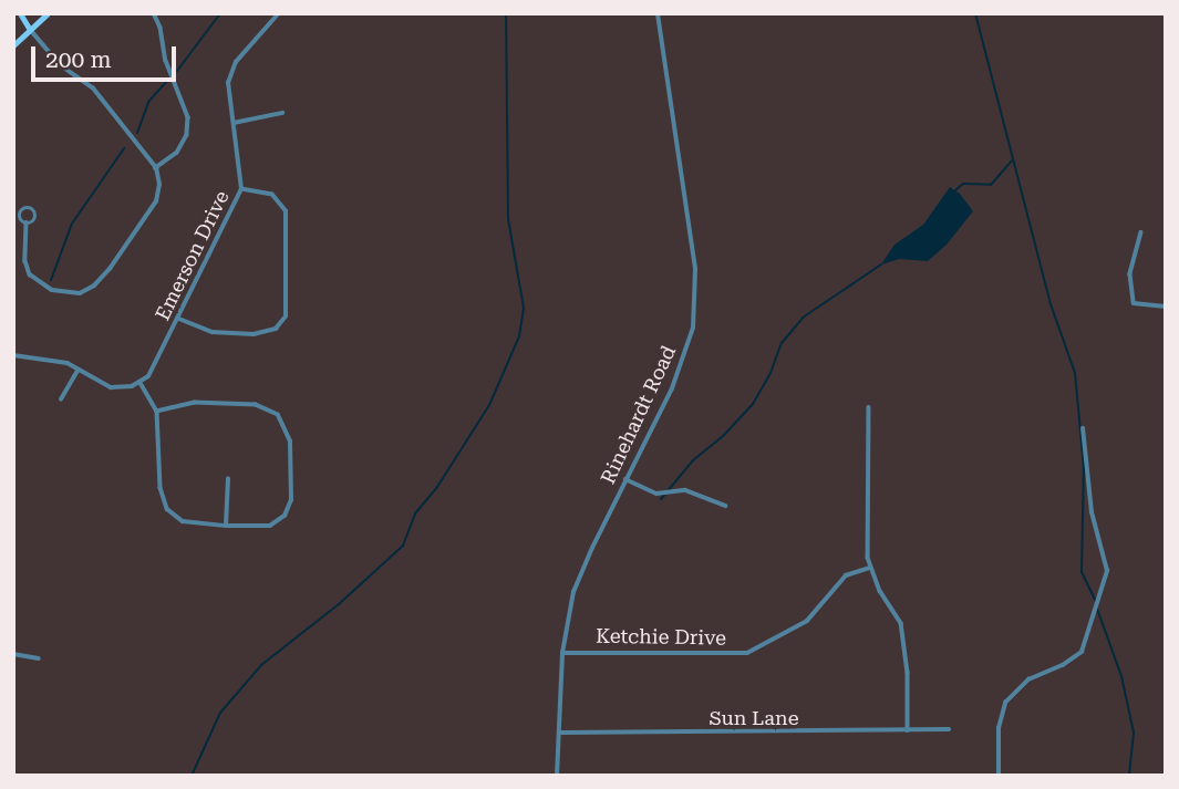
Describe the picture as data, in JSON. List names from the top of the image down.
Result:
{
  "streets": {
    "street": [
      "Emerson Drive",
      "Rinehardt Road",
      "Ketchie Drive",
      "Sun Lane"
    ]
  },
  "crossings": [
    ["Rinehardt Road", "Ketchie Drive"],
    ["Rinehardt Road", "Sun Lane"]
  ],
  "scale_bar": "200 m"
}
